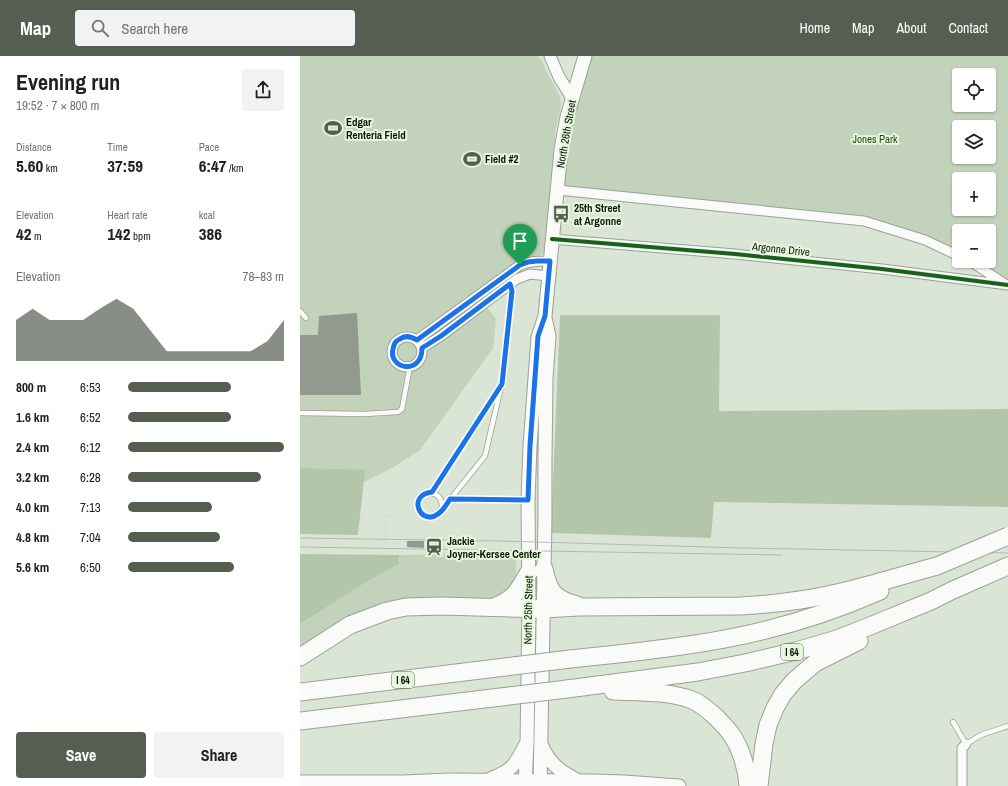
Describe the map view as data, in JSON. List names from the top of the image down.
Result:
{
  "streets": {
    "highway": ["I 64"],
    "main road": ["North 26th Street", "North 25th Street"],
    "street": ["Argonne Drive"]
  },
  "crossings": [
    ["North 26th Street", "North 25th Street"],
    ["Argonne Drive", "North 25th Street"]
  ],
  "parks": ["Jones Park"],
  "places": {
    "sports": ["Edgar Renteria Field", "Field #2"],
    "bus stop": ["25th Street at Argonne"],
    "station": ["Jackie Joyner-Kersee Center"]
  },
  "page": {
    "header": "Map",
    "search": "Search here",
    "nav": [
      "Home",
      "Map",
      "About",
      "Contact"
    ],
    "heading": ["Evening run", "19:52 · 7 × 800 m"],
    "map_buttons": ["+", "−"],
    "stats": [
      ["Distance", "5.60 km"],
      ["Time", "37:59"],
      ["Pace", "6:47 /km"],
      ["Elevation", "42 m"],
      ["Heart rate", "142 bpm"],
      ["kcal", "386"]
    ],
    "chart": ["Elevation", "78–83 m"],
    "list": [
      {
        "name": "800 m",
        "note": "6:53"
      },
      {
        "name": "1.6 km",
        "note": "6:52"
      },
      {
        "name": "2.4 km",
        "note": "6:12"
      },
      {
        "name": "3.2 km",
        "note": "6:28"
      },
      {
        "name": "4.0 km",
        "note": "7:13"
      },
      {
        "name": "4.8 km",
        "note": "7:04"
      },
      {
        "name": "5.6 km",
        "note": "6:50"
      }
    ],
    "buttons": ["Save", "Share"]
  }
}
